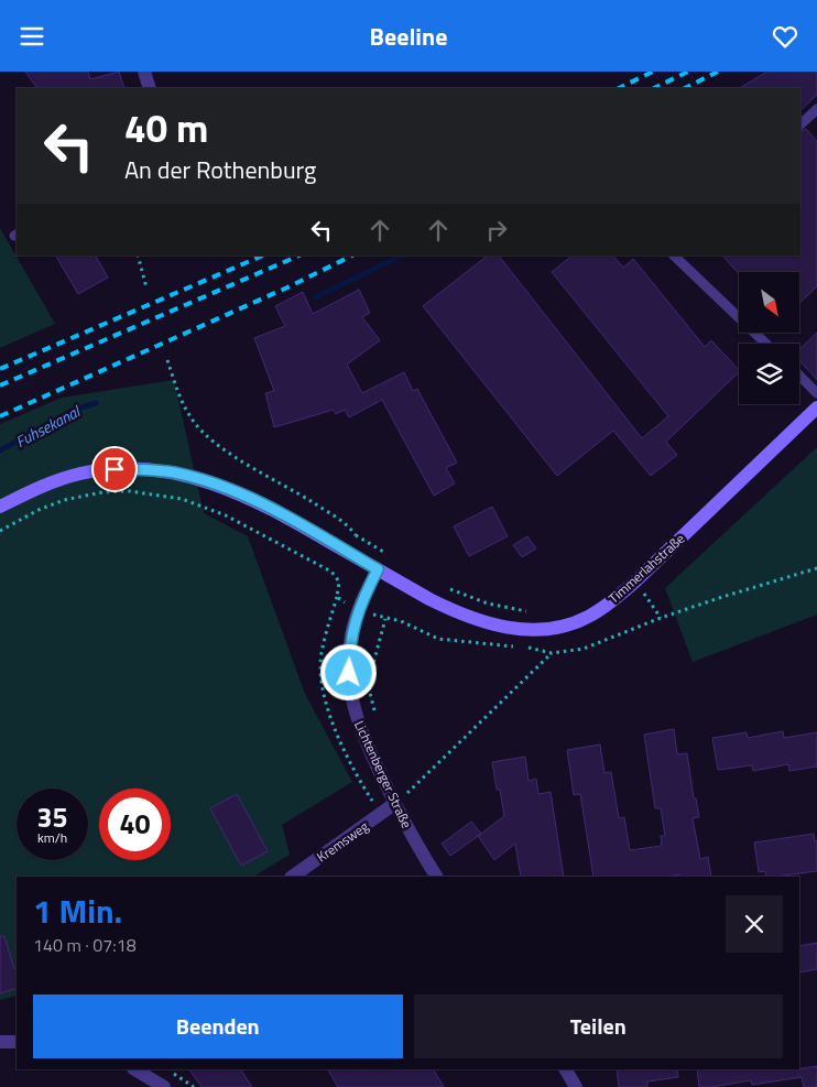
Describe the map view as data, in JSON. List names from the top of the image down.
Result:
{
  "streets": {
    "main road": ["Timmerlahstraße"],
    "street": ["Lichtenberger Straße", "Kremsweg"]
  },
  "crossings": [
    ["Timmerlahstraße", "Lichtenberger Straße"],
    ["Lichtenberger Straße", "Kremsweg"]
  ],
  "water": ["Fuhsekanal"],
  "north": "bottom right",
  "page": {
    "header": "Beeline",
    "turn": ["40 m", "An der Rothenburg"],
    "speed": "35 km/h",
    "limit": "40",
    "heading": ["1 Min.", "140 m · 07:18"],
    "buttons": ["Beenden", "Teilen"]
  }
}
